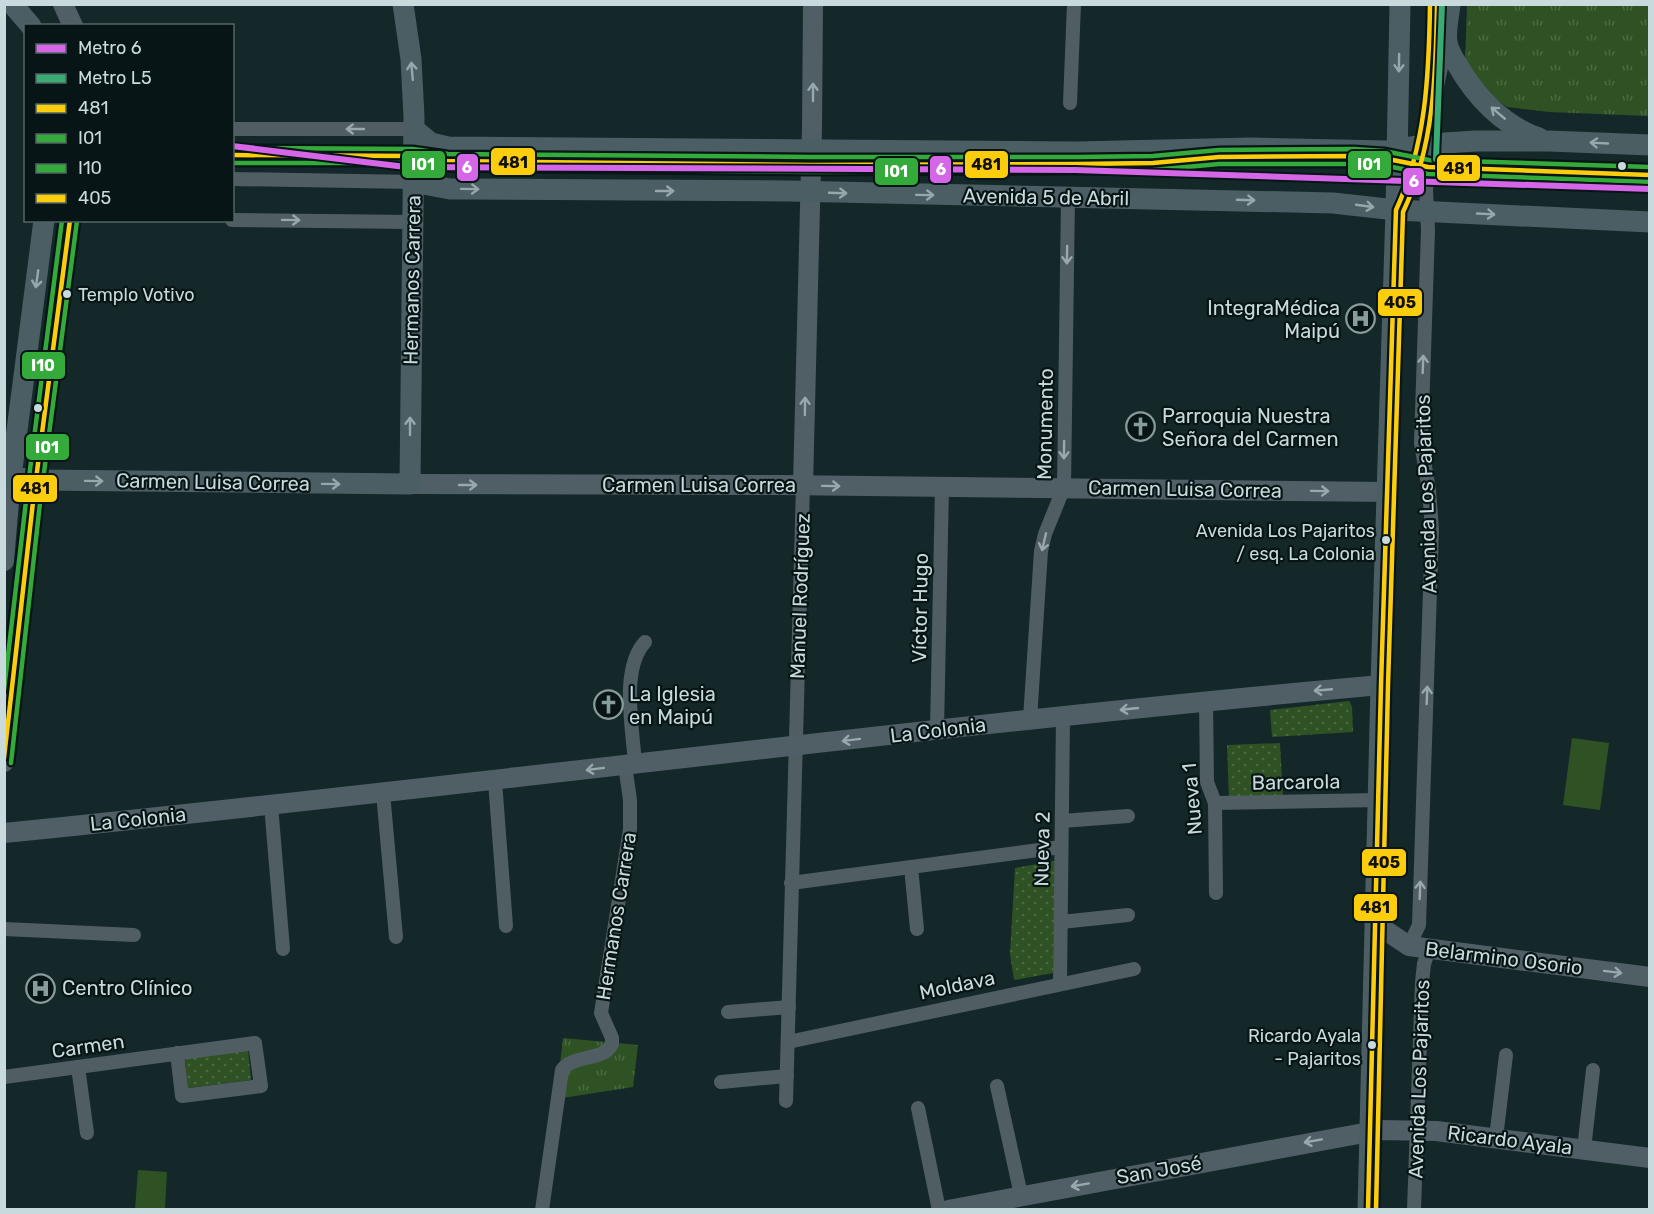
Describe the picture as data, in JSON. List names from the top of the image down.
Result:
{
  "streets": {
    "main road": [
      "Avenida 5 de Abril",
      "Hermanos Carrera",
      "Carmen Luisa Correa",
      "Avenida Los Pajaritos"
    ],
    "street": [
      "Monumento",
      "Manuel Rodríguez",
      "Víctor Hugo",
      "La Colonia",
      "Barcarola",
      "Nueva 1",
      "Nueva 2",
      "Belarmino Osorio",
      "Moldava",
      "Carmen",
      "Ricardo Ayala",
      "San José"
    ]
  },
  "crossings": [
    ["Avenida 5 de Abril", "Hermanos Carrera"],
    ["Avenida 5 de Abril", "Monumento"],
    ["Avenida 5 de Abril", "Avenida Los Pajaritos"],
    ["Avenida 5 de Abril", "Manuel Rodríguez"],
    ["Hermanos Carrera", "Carmen Luisa Correa"],
    ["Hermanos Carrera", "La Colonia"],
    ["Monumento", "Carmen Luisa Correa"],
    ["Monumento", "La Colonia"],
    ["Carmen Luisa Correa", "Avenida Los Pajaritos"],
    ["Carmen Luisa Correa", "Manuel Rodríguez"],
    ["Carmen Luisa Correa", "Víctor Hugo"],
    ["Avenida Los Pajaritos", "La Colonia"],
    ["Avenida Los Pajaritos", "Barcarola"],
    ["Avenida Los Pajaritos", "Belarmino Osorio"],
    ["Avenida Los Pajaritos", "Ricardo Ayala"],
    ["Avenida Los Pajaritos", "San José"],
    ["Manuel Rodríguez", "La Colonia"],
    ["Manuel Rodríguez", "Moldava"],
    ["Víctor Hugo", "La Colonia"],
    ["La Colonia", "Nueva 1"],
    ["La Colonia", "Nueva 2"],
    ["Barcarola", "Nueva 1"],
    ["Nueva 2", "Moldava"],
    ["Ricardo Ayala", "San José"]
  ],
  "one_way": [
    "Hermanos Carrera",
    "Monumento",
    "Carmen Luisa Correa",
    "Manuel Rodríguez",
    "Belarmino Osorio",
    "San José"
  ],
  "places": {
    "other": ["Templo Votivo", "Avenida Los Pajaritos / esq. La Colonia", "Ricardo Ayala - Pajaritos"],
    "hospital": ["IntegraMédica Maipú", "Centro Clínico"],
    "church": ["Parroquia Nuestra Señora del Carmen", "La Iglesia en Maipú"]
  },
  "lines": [
    "metro line L5",
    "transit line 481",
    "transit line 405",
    "metro line 6",
    "transit line I10",
    "transit line I01"
  ],
  "legend": [
    "Metro 6",
    "Metro L5",
    "481",
    "I01",
    "I10",
    "405"
  ]
}
